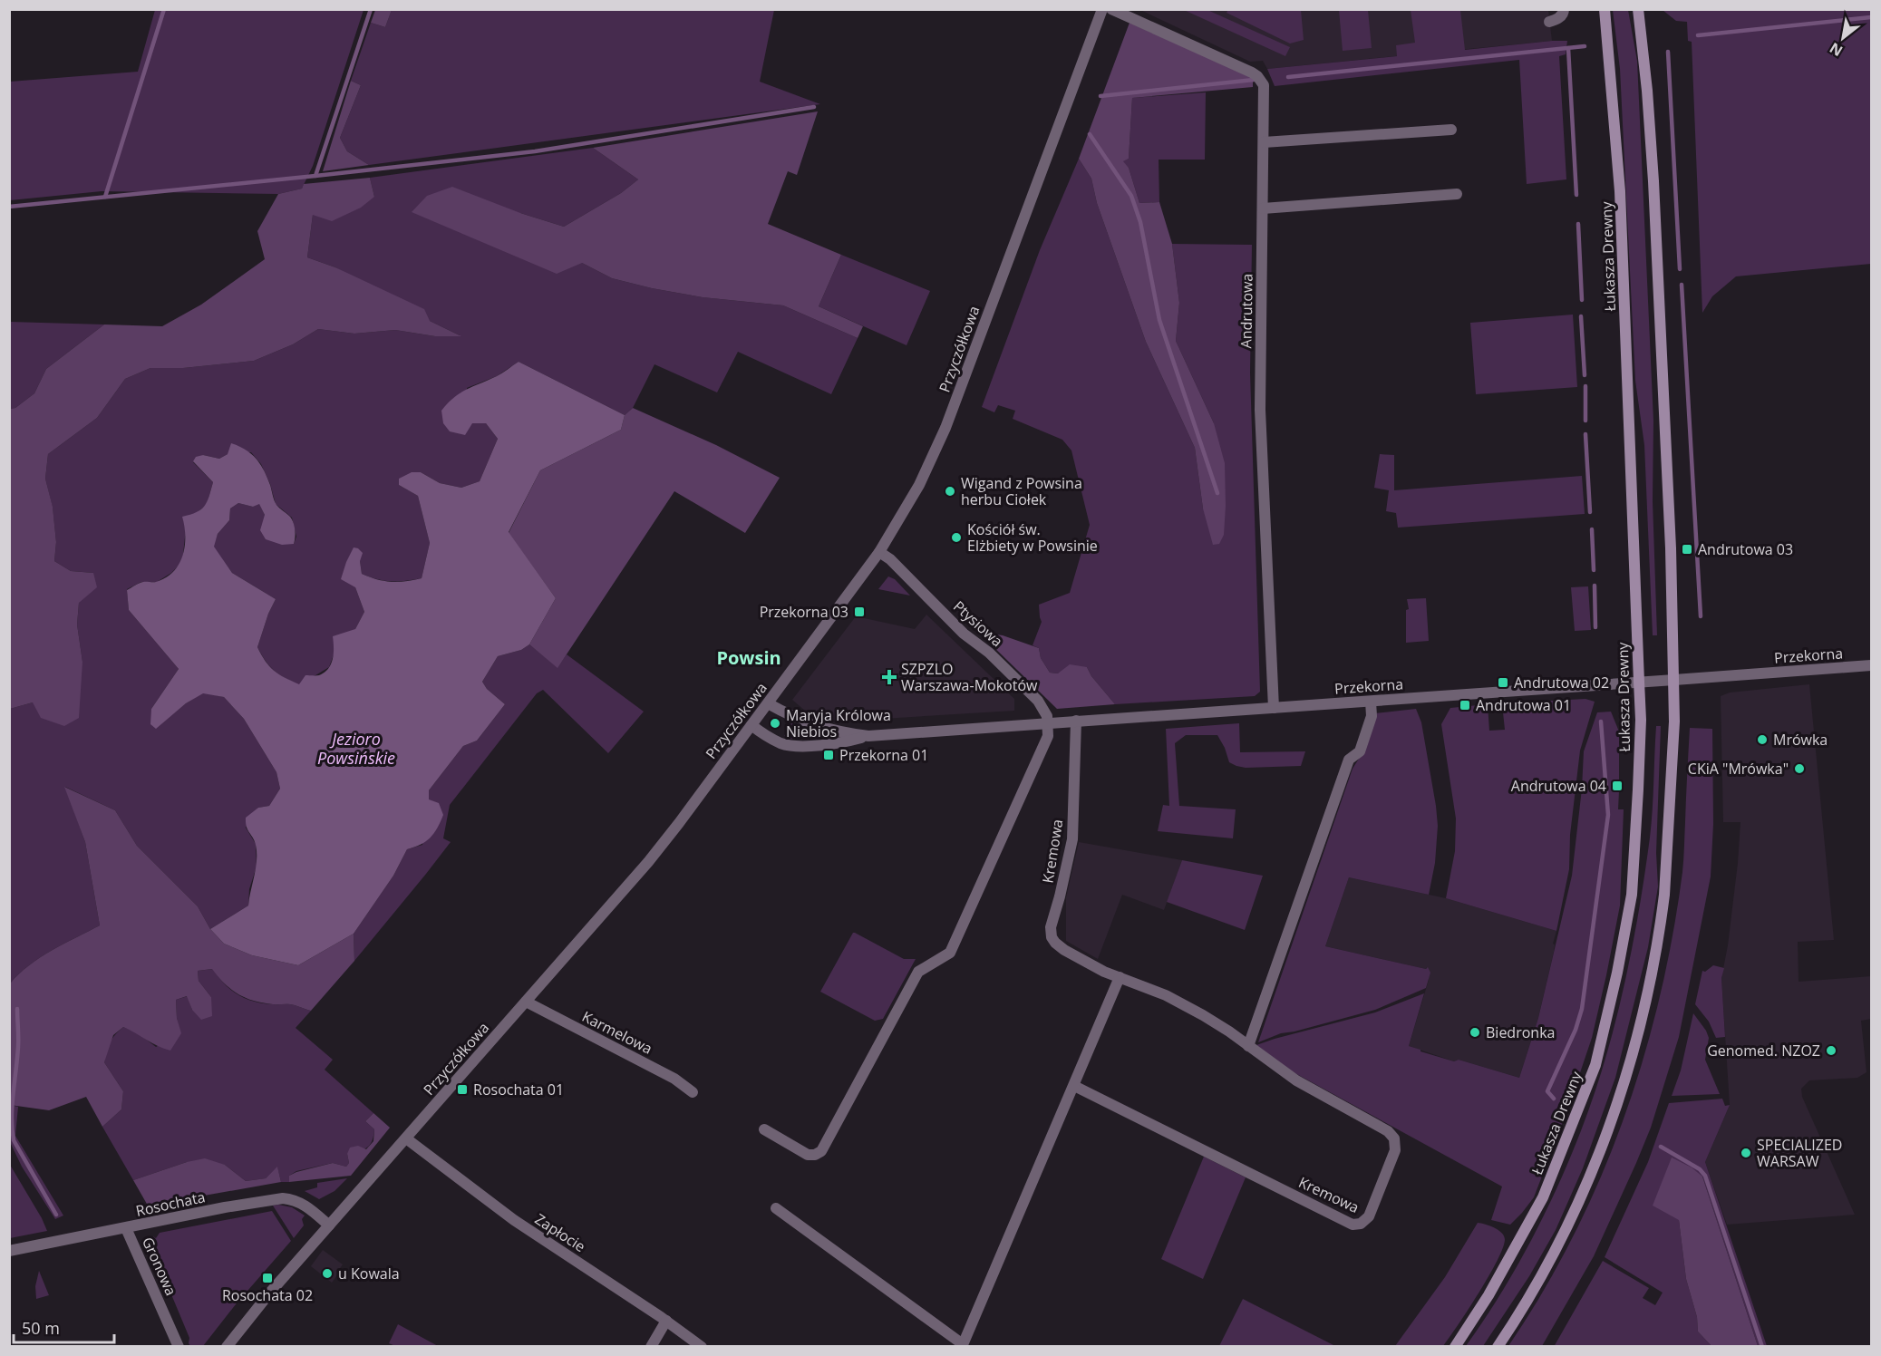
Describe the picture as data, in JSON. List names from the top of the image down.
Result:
{
  "streets": {
    "main road": ["Łukasza Drewny"],
    "street": [
      "Andrutowa",
      "Przyczółkowa",
      "Ptysiowa",
      "Przekorna",
      "Kremowa",
      "Karmelowa",
      "Rosochata",
      "Zapłocie",
      "Gronowa"
    ]
  },
  "crossings": [
    ["Łukasza Drewny", "Przekorna"],
    ["Andrutowa", "Przekorna"],
    ["Przyczółkowa", "Ptysiowa"],
    ["Przyczółkowa", "Przekorna"],
    ["Przyczółkowa", "Karmelowa"],
    ["Przyczółkowa", "Rosochata"],
    ["Przyczółkowa", "Zapłocie"],
    ["Ptysiowa", "Przekorna"],
    ["Przekorna", "Kremowa"],
    ["Rosochata", "Gronowa"]
  ],
  "districts": ["Powsin"],
  "water": ["Jezioro Powsińskie"],
  "places": {
    "other": [
      "Wigand z Powsina herbu Ciołek",
      "Kościół św. Elżbiety w Powsinie",
      "Maryja Królowa Niebios",
      "Mrówka",
      "CKiA \"Mrówka\"",
      "Biedronka",
      "Genomed. NZOZ",
      "SPECIALIZED WARSAW",
      "u Kowala"
    ],
    "transit": [
      "Andrutowa 03",
      "Przekorna 03",
      "Andrutowa 02",
      "Andrutowa 01",
      "Przekorna 01",
      "Andrutowa 04",
      "Rosochata 01",
      "Rosochata 02"
    ],
    "health": ["SZPZLO Warszawa-Mokotów"]
  },
  "scale_bar": "50 m",
  "north": "bottom left"
}
